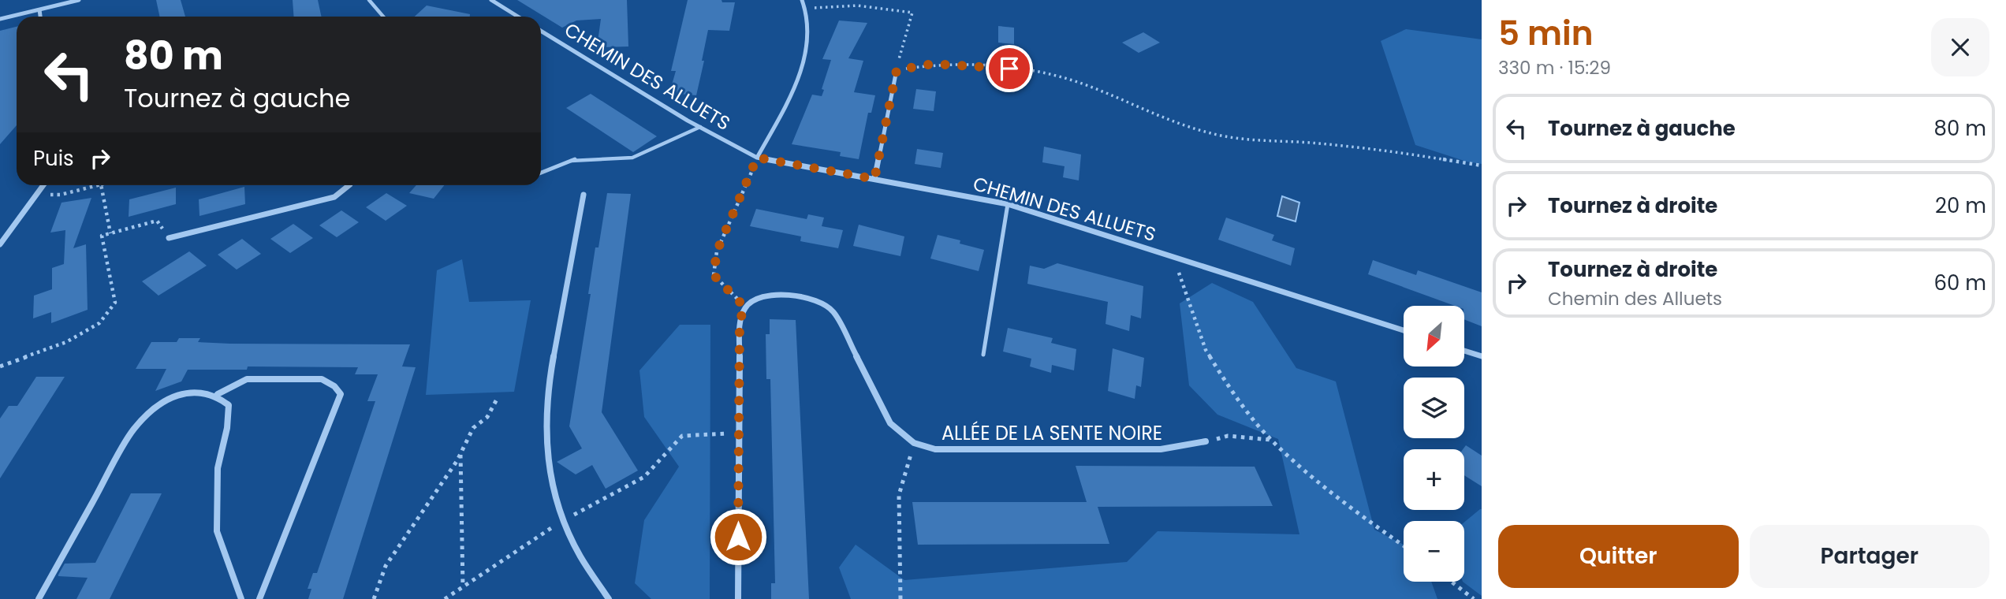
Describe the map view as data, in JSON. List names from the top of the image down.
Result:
{
  "streets": {
    "street": ["CHEMIN DES ALLUETS", "ALLÉE DE LA SENTE NOIRE"]
  },
  "north": "bottom left",
  "page": {
    "heading": ["5 min", "330 m · 15:29"],
    "turn": ["80 m", "Tournez à gauche"],
    "list": [
      {
        "name": "Tournez à gauche",
        "value": "80 m"
      },
      {
        "name": "Tournez à droite",
        "value": "20 m"
      },
      {
        "name": "Tournez à droite",
        "note": "Chemin des Alluets",
        "value": "60 m"
      }
    ],
    "then": "Puis",
    "map_buttons": ["+", "−"],
    "buttons": ["Quitter", "Partager"]
  }
}
